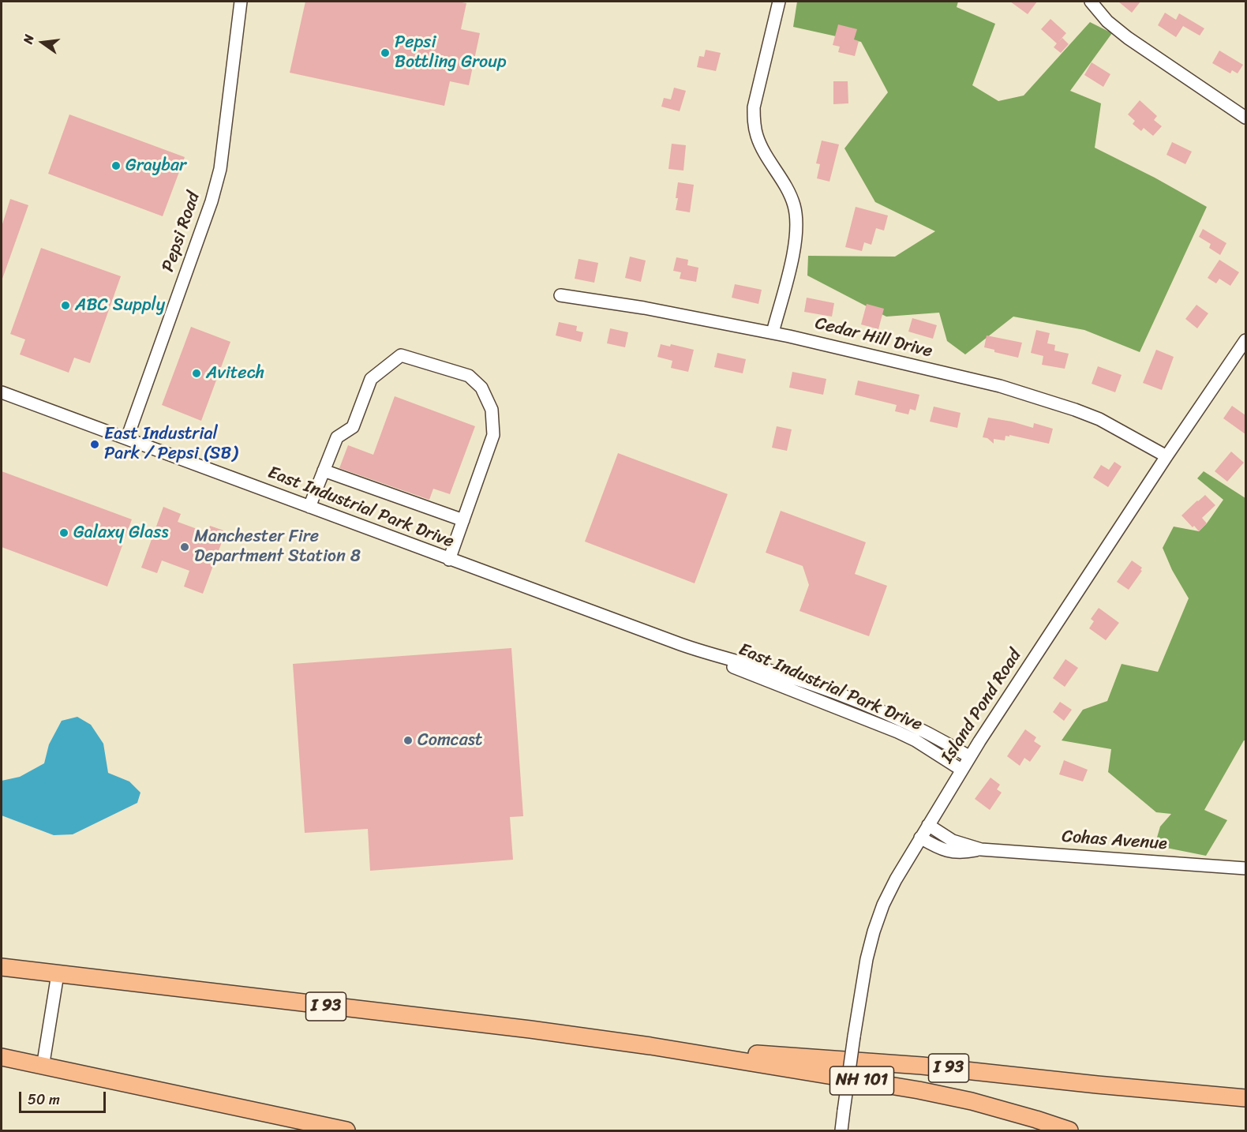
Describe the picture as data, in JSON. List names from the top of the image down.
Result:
{
  "streets": {
    "highway": ["I 93", "NH 101"],
    "street": [
      "Pepsi Road",
      "Cedar Hill Drive",
      "East Industrial Park Drive",
      "Island Pond Road",
      "Cohas Avenue"
    ]
  },
  "crossings": [
    ["Pepsi Road", "East Industrial Park Drive"],
    ["Cedar Hill Drive", "Island Pond Road"],
    ["East Industrial Park Drive", "Island Pond Road"],
    ["Island Pond Road", "Cohas Avenue"],
    ["I 93", "NH 101"]
  ],
  "places": [
    "Pepsi Bottling Group",
    "Graybar",
    "ABC Supply",
    "Avitech",
    "East Industrial Park / Pepsi (SB)",
    "Galaxy Glass",
    "Manchester Fire Department Station 8",
    "Comcast"
  ],
  "scale_bar": "50 m",
  "north": "left"
}
